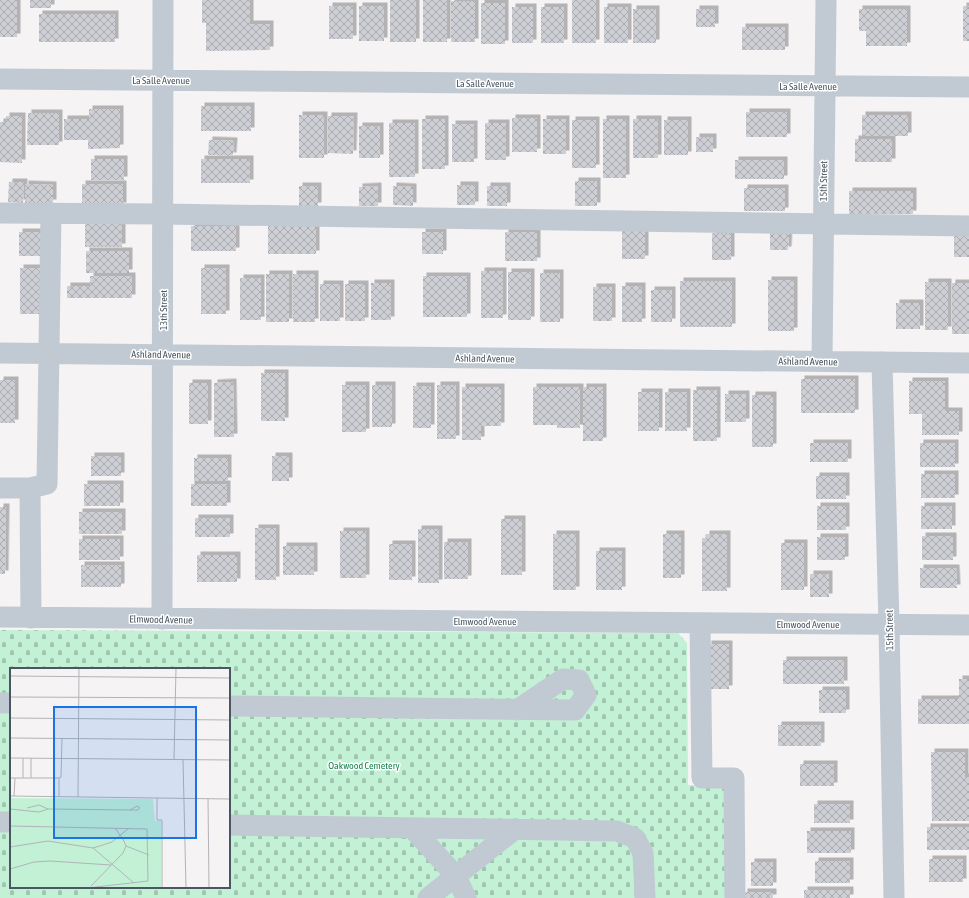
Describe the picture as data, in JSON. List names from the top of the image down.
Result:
{
  "streets": {
    "street": [
      "La Salle Avenue",
      "15th Street",
      "13th Street",
      "Ashland Avenue",
      "Elmwood Avenue"
    ]
  },
  "crossings": [
    ["La Salle Avenue", "15th Street"],
    ["La Salle Avenue", "13th Street"],
    ["15th Street", "Ashland Avenue"],
    ["15th Street", "Elmwood Avenue"],
    ["13th Street", "Ashland Avenue"],
    ["13th Street", "Elmwood Avenue"]
  ],
  "parks": ["Oakwood Cemetery"]
}
